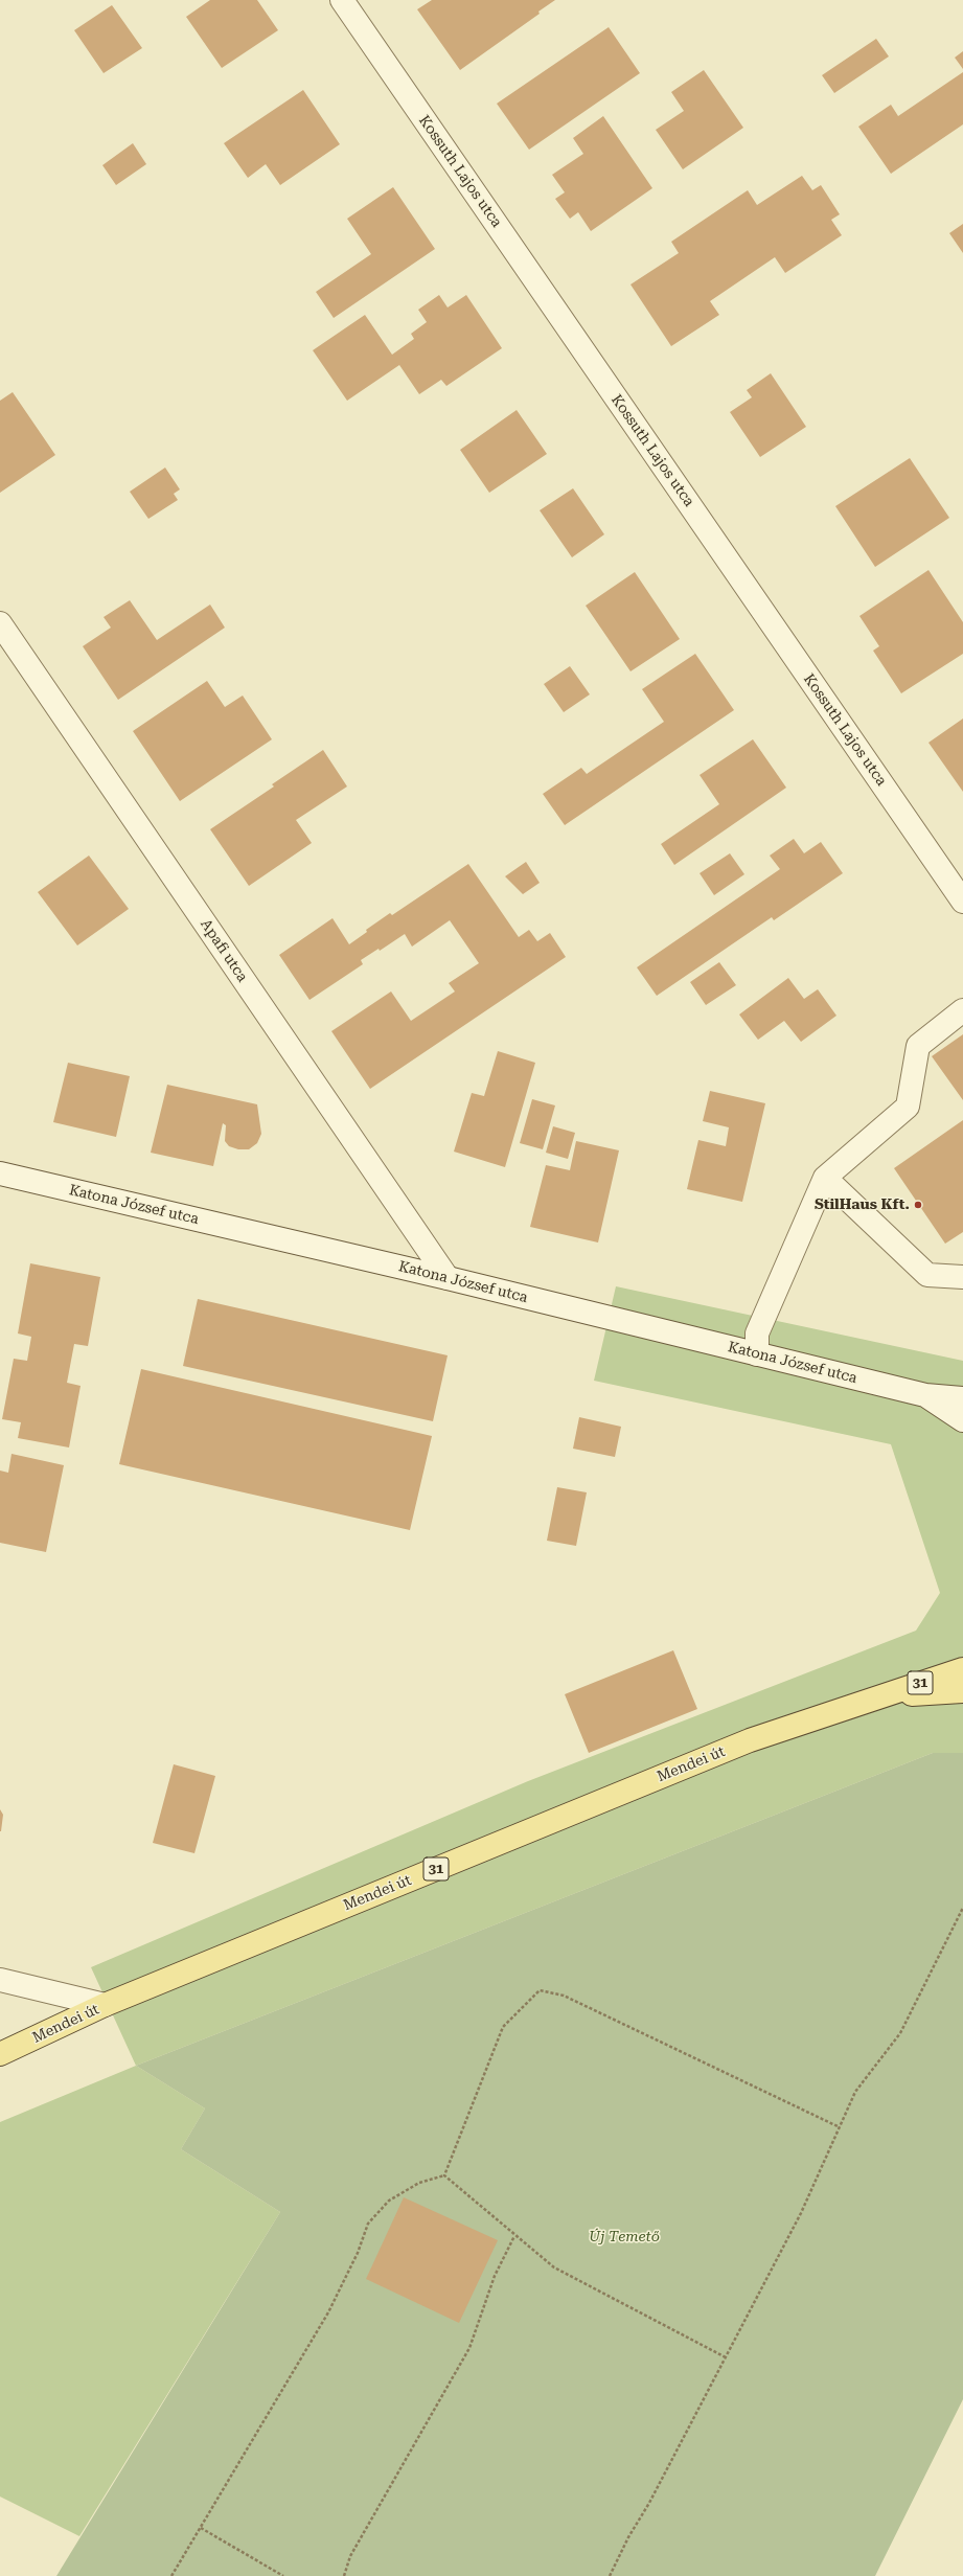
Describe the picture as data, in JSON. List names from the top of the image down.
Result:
{
  "streets": {
    "main road": ["31", "Mendei út"],
    "street": ["Kossuth Lajos utca", "Apafi utca", "Katona József utca"]
  },
  "crossings": [
    ["Apafi utca", "Katona József utca"],
    ["31", "Mendei út"]
  ],
  "parks": ["Új Temető"],
  "places": ["StilHaus Kft."]
}
